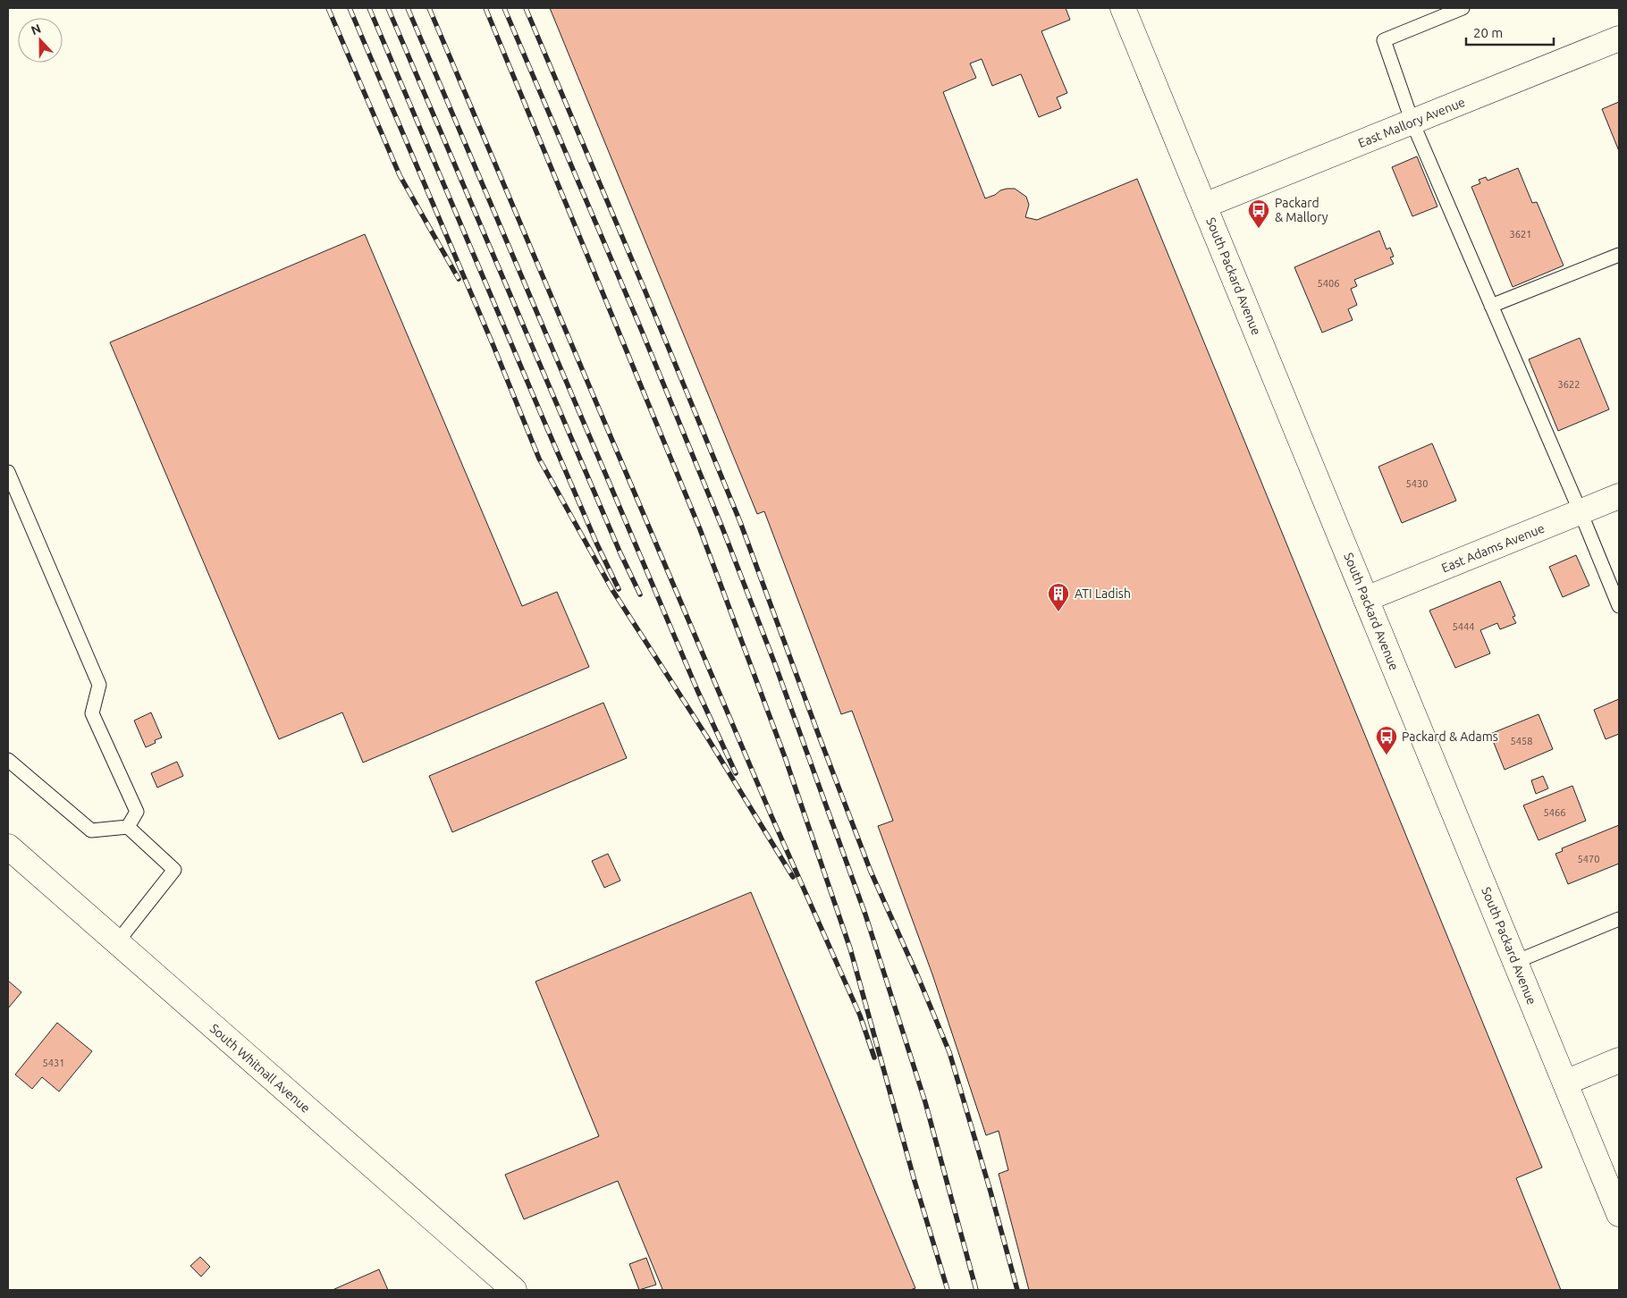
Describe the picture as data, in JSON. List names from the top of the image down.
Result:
{
  "streets": {
    "street": [
      "East Mallory Avenue",
      "South Packard Avenue",
      "East Adams Avenue",
      "South Whitnall Avenue"
    ]
  },
  "crossings": [
    ["East Mallory Avenue", "South Packard Avenue"],
    ["South Packard Avenue", "East Adams Avenue"]
  ],
  "places": {
    "bus stop": ["Packard & Mallory", "Packard & Adams"],
    "building": ["ATI Ladish"]
  },
  "house_numbers": [
    "3621",
    "5406",
    "3622",
    "5430",
    "5444",
    "5458",
    "5466",
    "5470",
    "5431"
  ],
  "scale_bar": "20 m",
  "north": "top"
}
